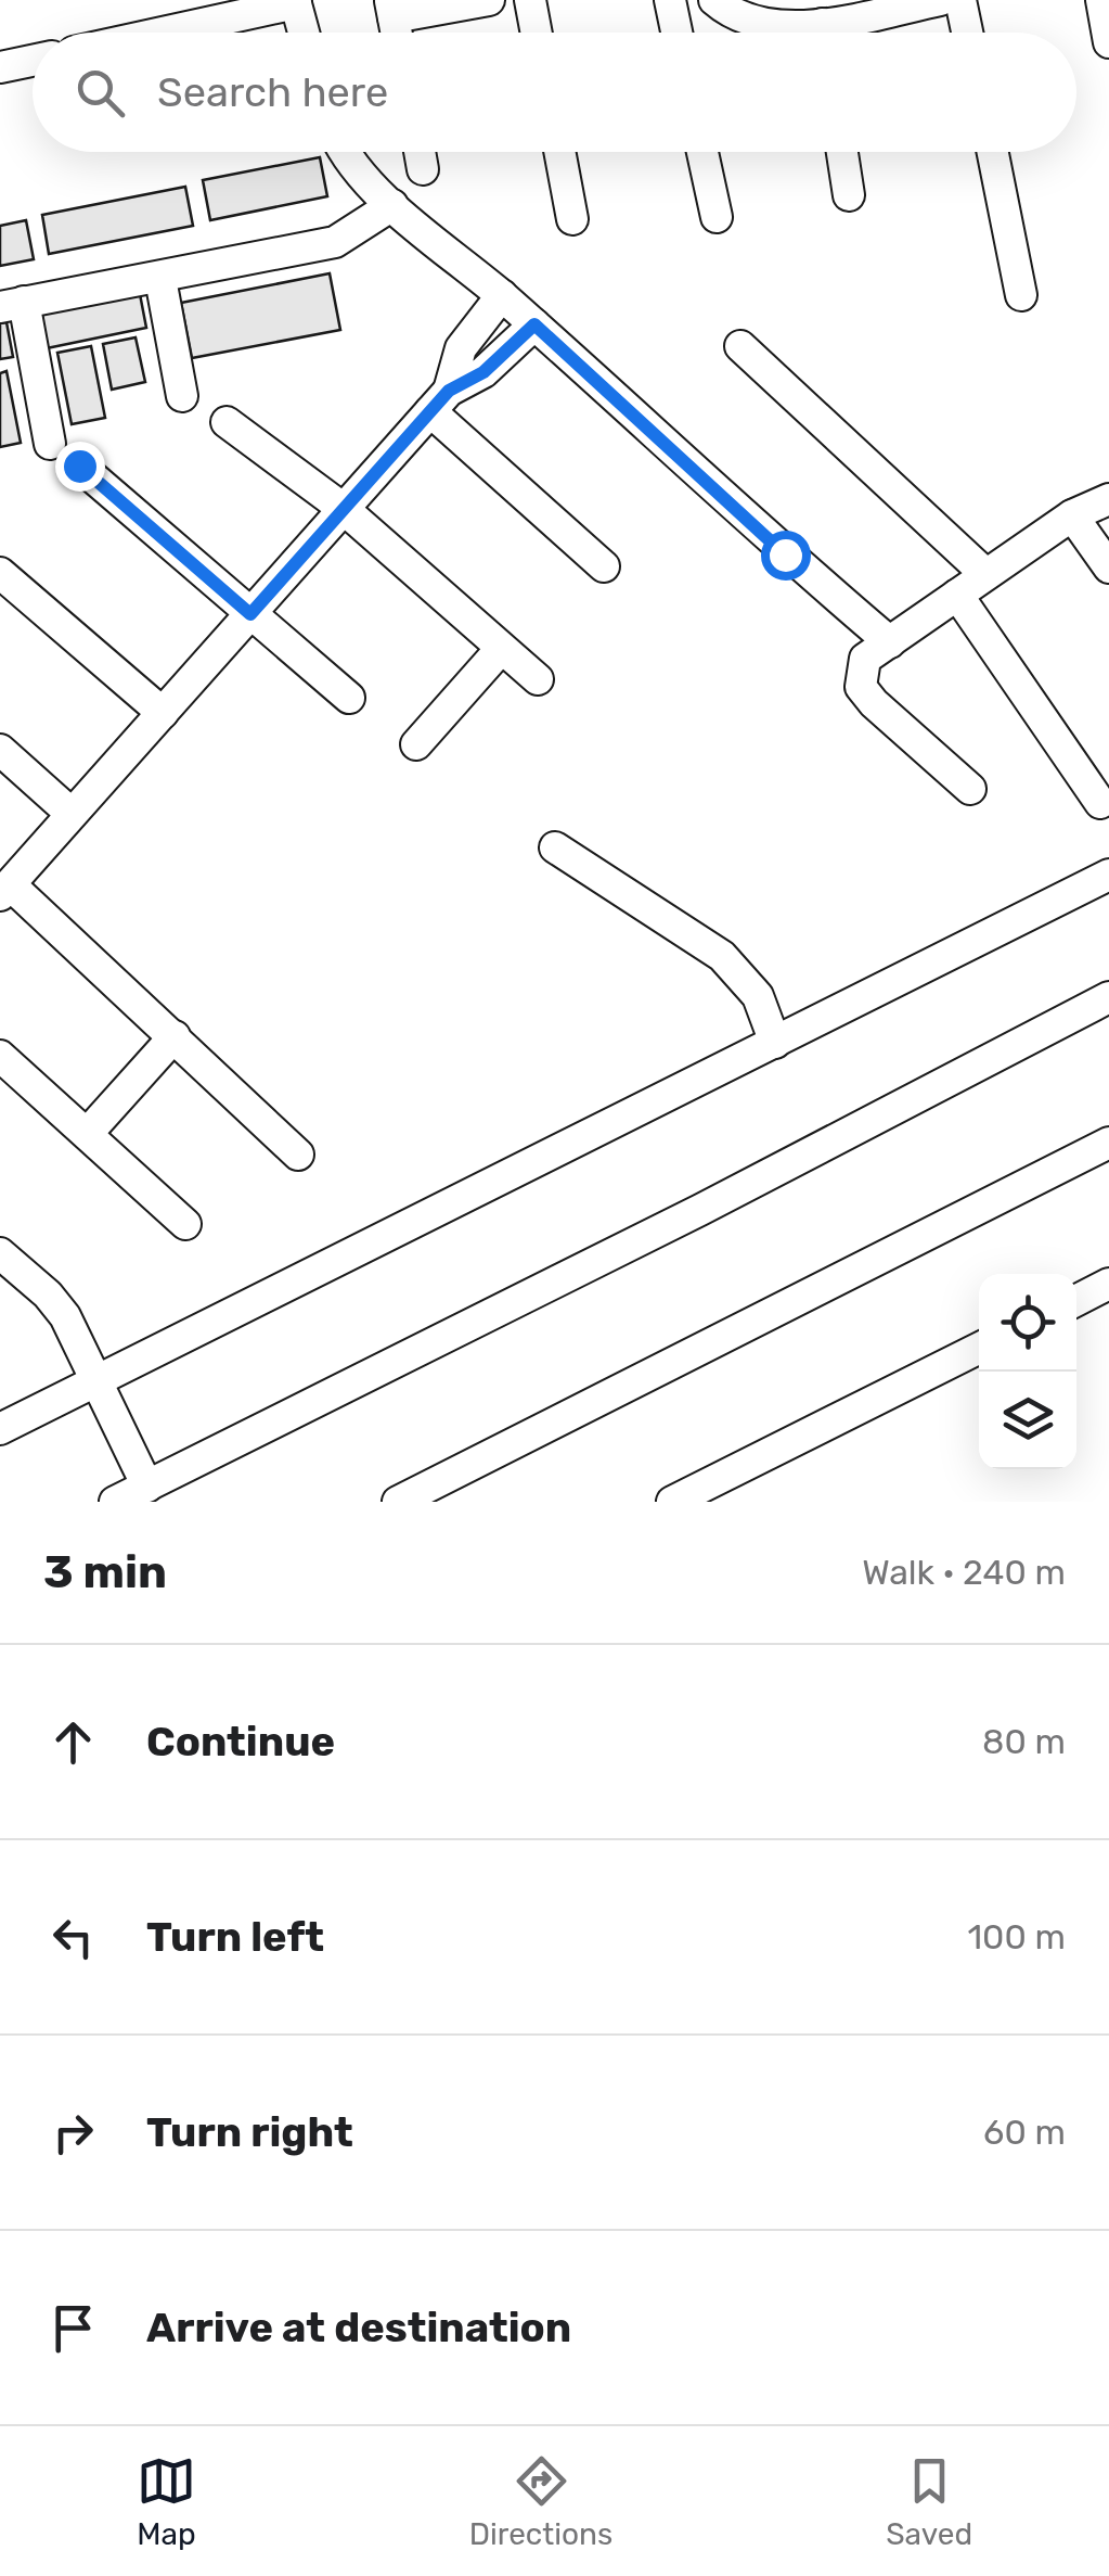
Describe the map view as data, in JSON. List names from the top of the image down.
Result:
{
  "page": {
    "search": "Search here",
    "heading": ["3 min", "Walk · 240 m"],
    "list": [
      ["Continue", "80 m"],
      ["Turn left", "100 m"],
      ["Turn right", "60 m"],
      "Arrive at destination"
    ],
    "nav": ["Map", "Directions", "Saved"]
  }
}
